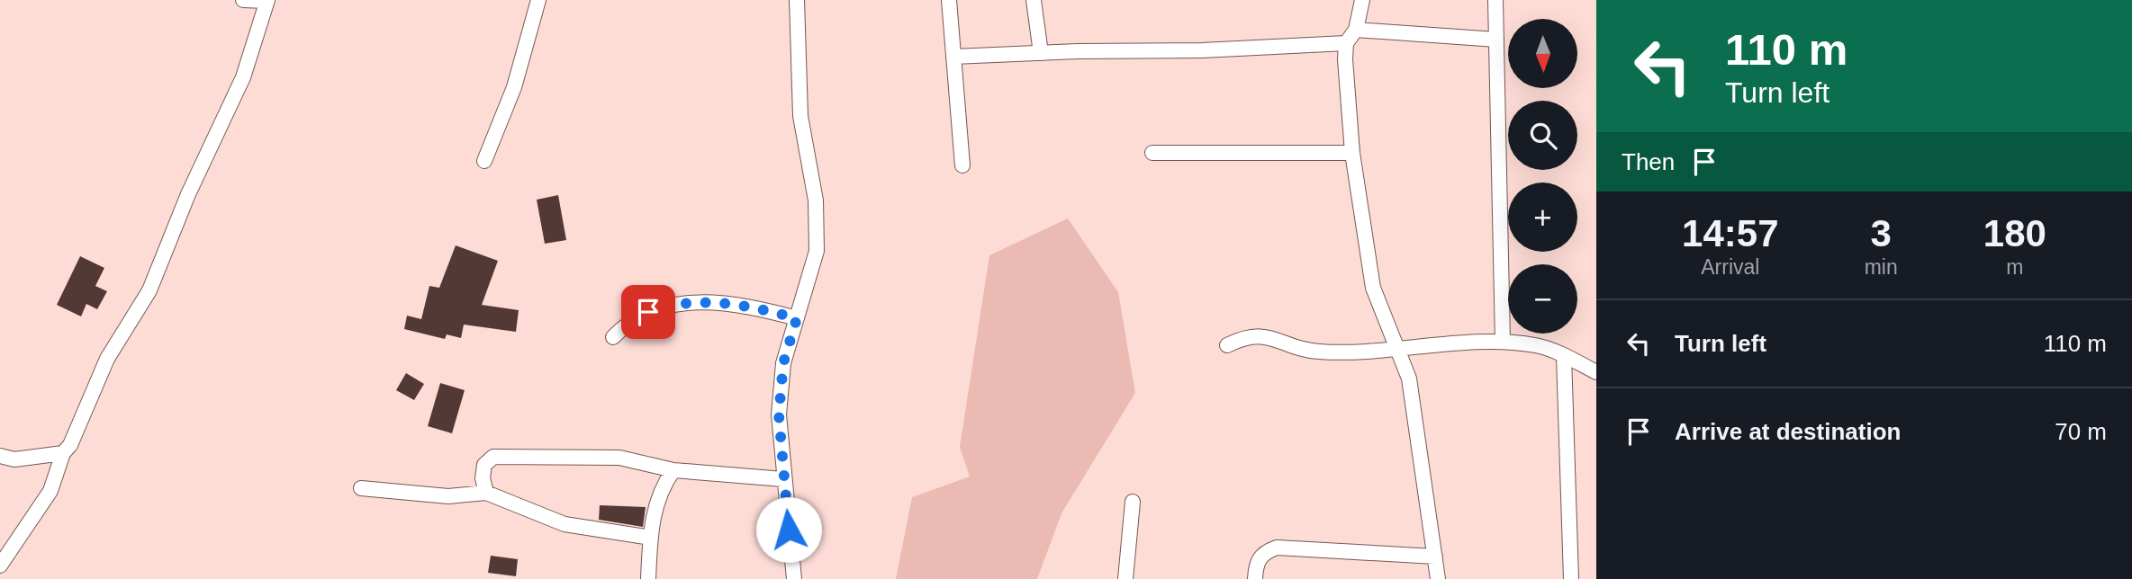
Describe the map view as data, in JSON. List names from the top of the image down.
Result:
{
  "north": "bottom",
  "page": {
    "turn": ["110 m", "Turn left"],
    "map_buttons": ["+", "−"],
    "then": "Then",
    "eta": [
      "14:57",
      "Arrival",
      "3",
      "min",
      "180",
      "m"
    ],
    "list": [
      {
        "name": "Turn left",
        "value": "110 m"
      },
      {
        "name": "Arrive at destination",
        "value": "70 m"
      }
    ]
  }
}
